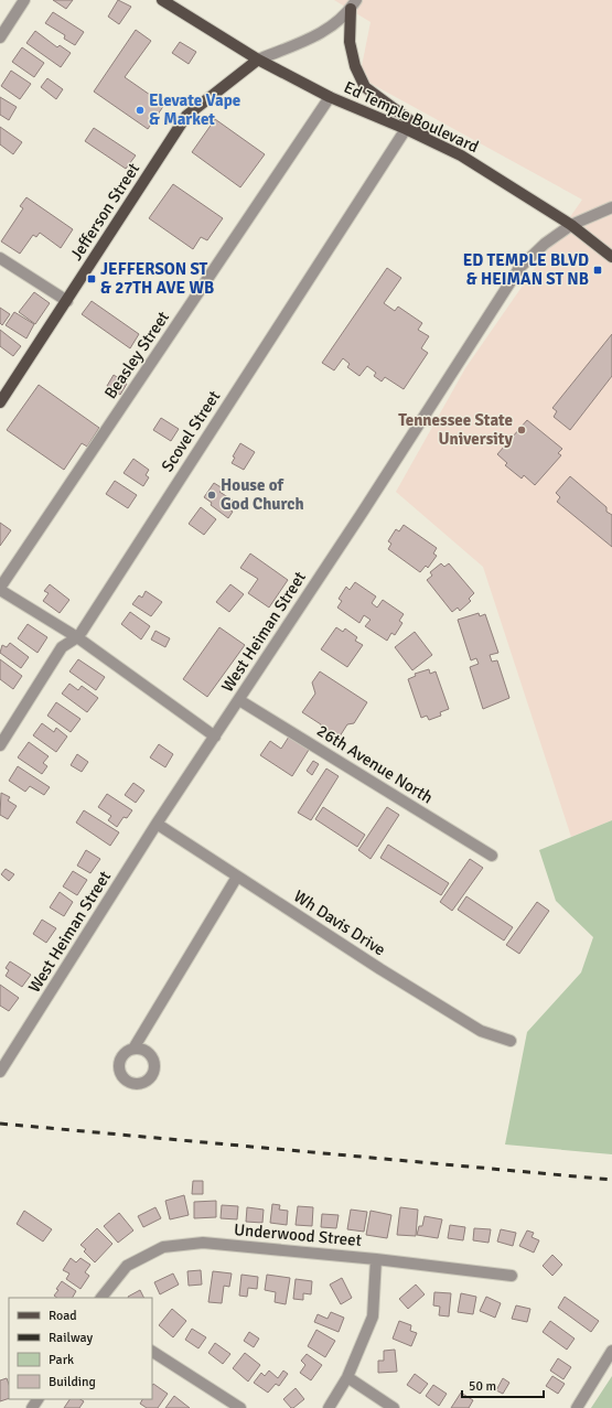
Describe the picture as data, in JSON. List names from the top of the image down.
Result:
{
  "streets": {
    "main road": ["Ed Temple Boulevard", "Jefferson Street"],
    "street": [
      "Beasley Street",
      "Scovel Street",
      "West Heiman Street",
      "26th Avenue North",
      "Wh Davis Drive",
      "Underwood Street"
    ]
  },
  "crossings": [
    ["Ed Temple Boulevard", "Jefferson Street"],
    ["Ed Temple Boulevard", "Beasley Street"],
    ["Ed Temple Boulevard", "Scovel Street"],
    ["Ed Temple Boulevard", "West Heiman Street"],
    ["West Heiman Street", "26th Avenue North"],
    ["West Heiman Street", "Wh Davis Drive"]
  ],
  "places": {
    "other": ["Elevate Vape & Market", "Tennessee State University", "House of God Church"],
    "transit": ["ED TEMPLE BLVD & HEIMAN ST NB", "JEFFERSON ST & 27TH AVE WB"]
  },
  "legend": [
    "Road",
    "Railway",
    "Park",
    "Building"
  ],
  "scale_bar": "50 m"
}
